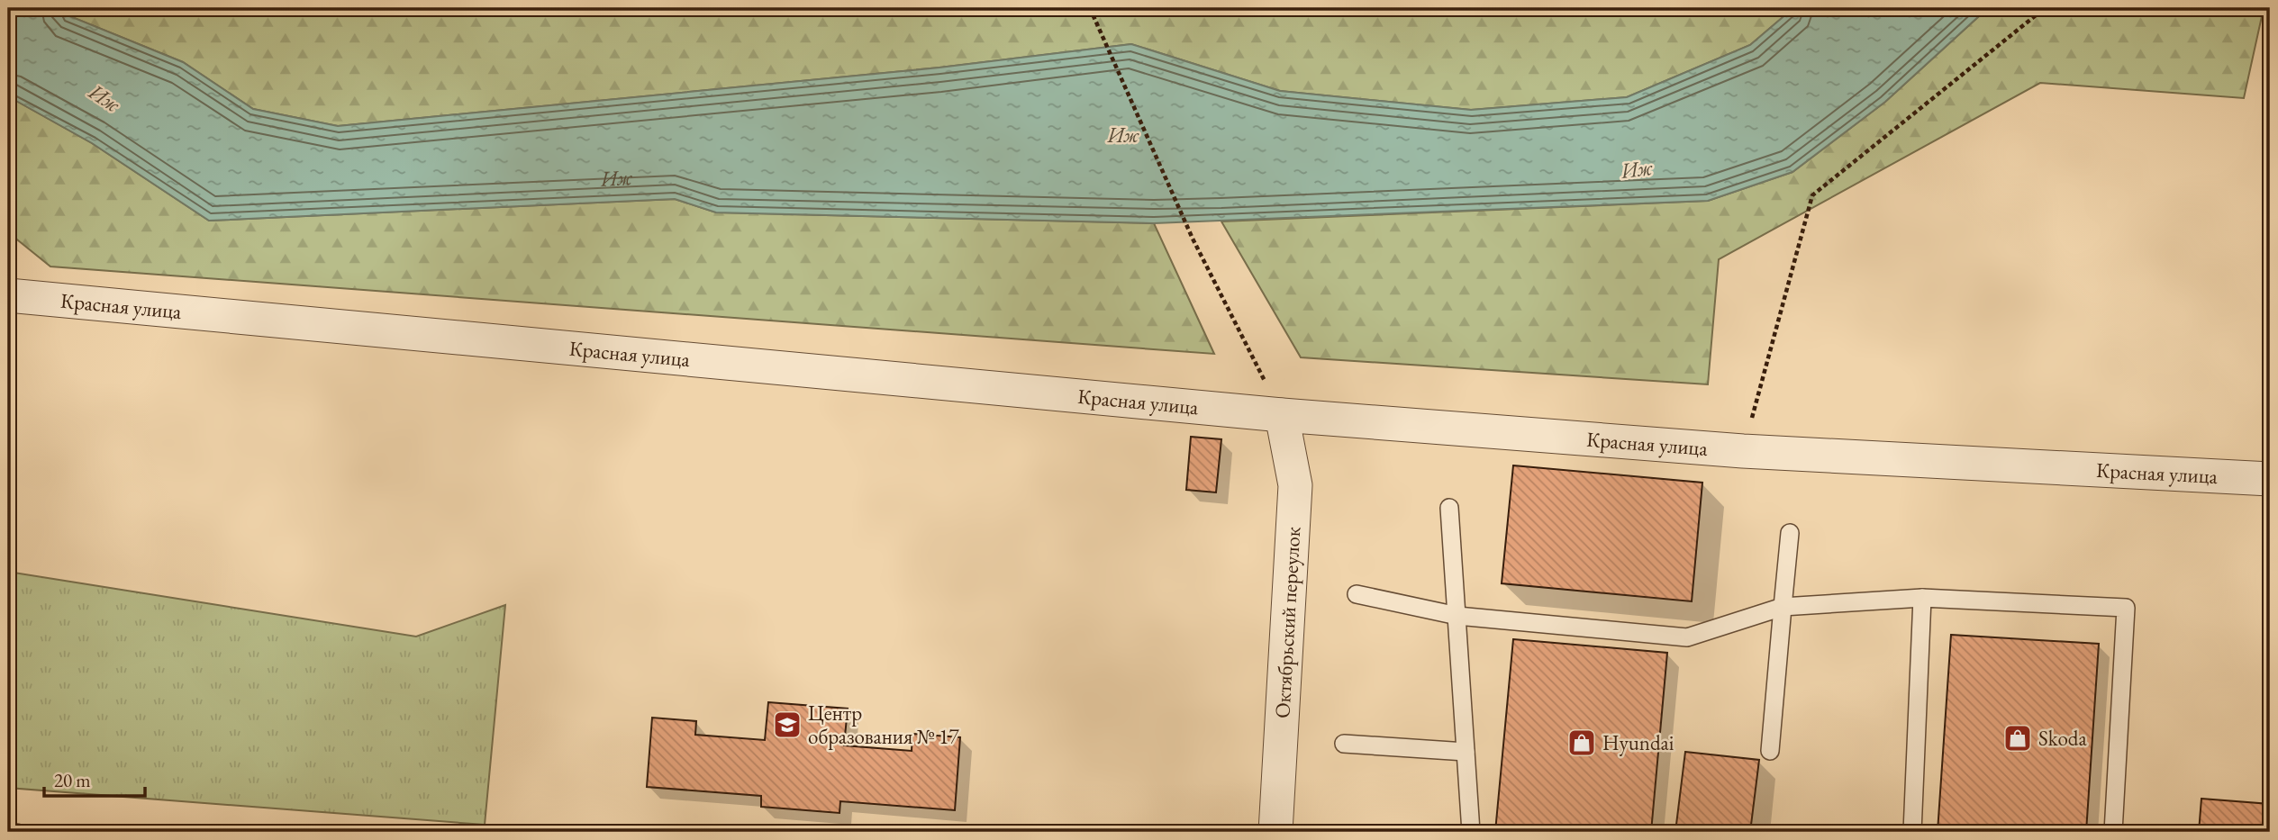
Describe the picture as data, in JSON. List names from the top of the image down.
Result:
{
  "streets": {
    "street": ["Красная улица", "Октябрьский переулок"]
  },
  "crossings": [
    ["Красная улица", "Октябрьский переулок"]
  ],
  "water": ["Иж"],
  "places": {
    "school or university": ["Центр образования № 17"],
    "shop": ["Skoda", "Hyundai"]
  },
  "scale_bar": "20 m"
}
